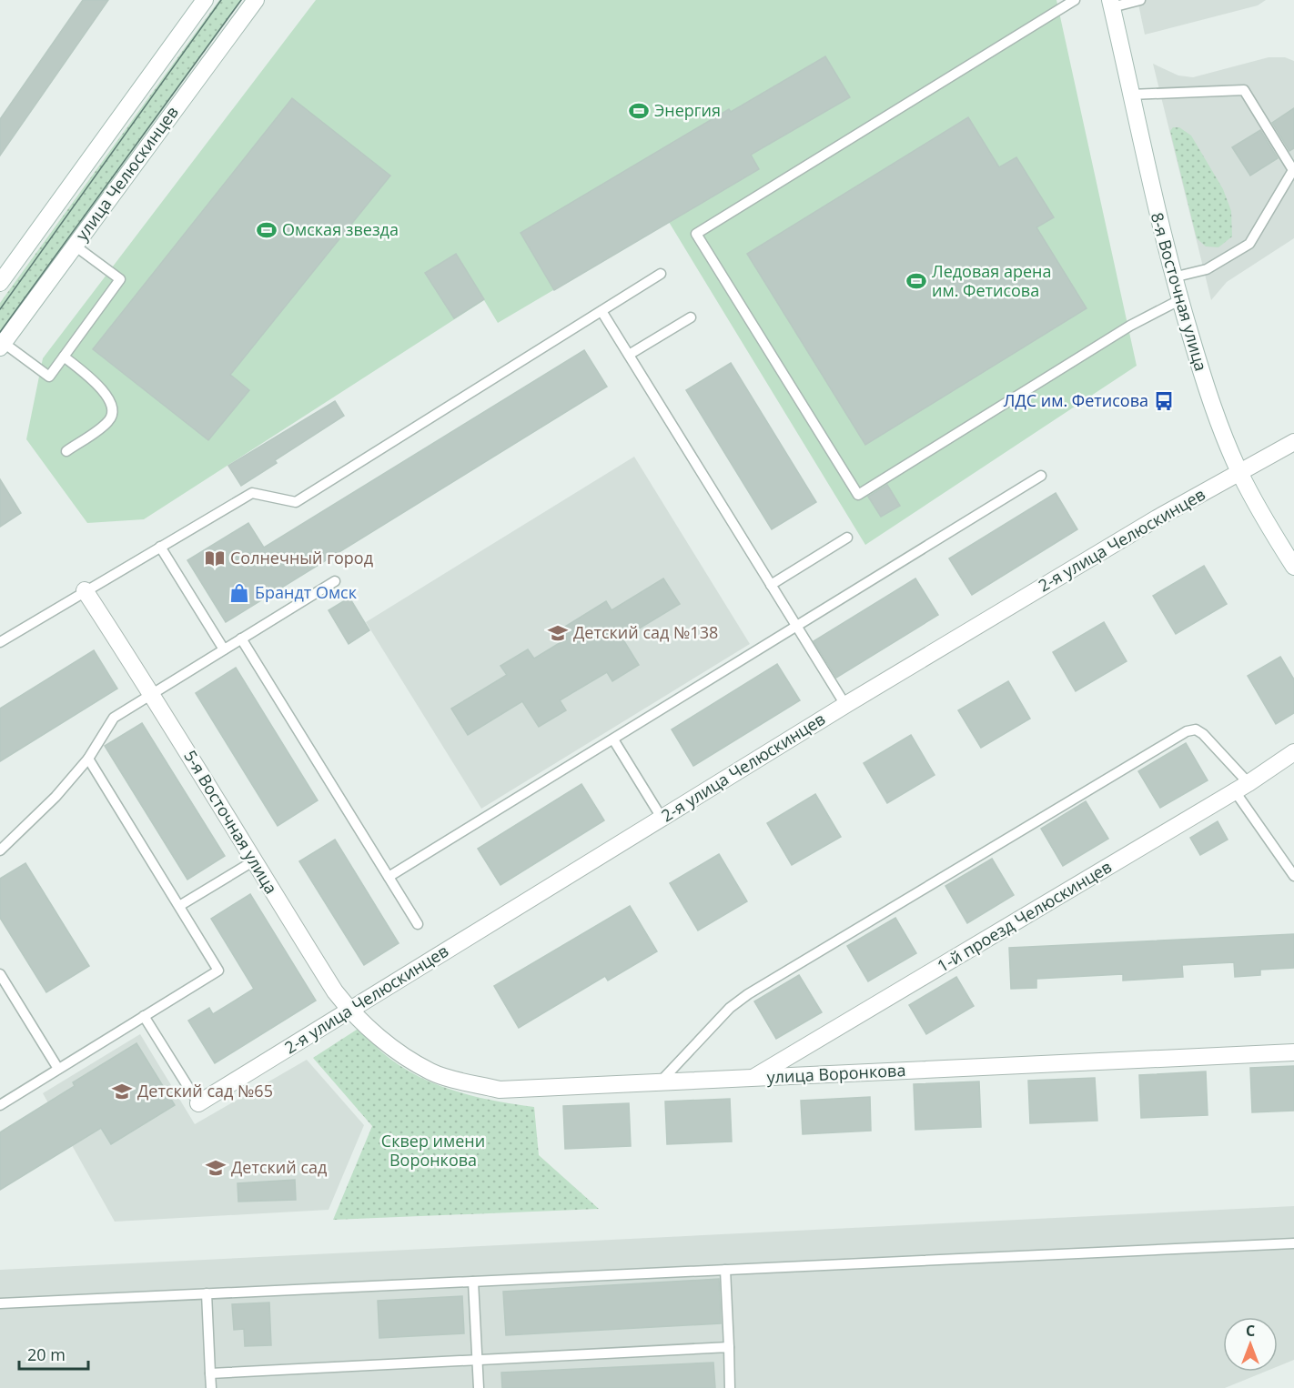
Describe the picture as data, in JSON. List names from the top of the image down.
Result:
{
  "streets": {
    "street": [
      "улица Челюскинцев",
      "8-я Восточная улица",
      "2-я улица Челюскинцев",
      "5-я Восточная улица",
      "1-й проезд Челюскинцев",
      "улица Воронкова"
    ]
  },
  "crossings": [
    ["8-я Восточная улица", "2-я улица Челюскинцев"],
    ["2-я улица Челюскинцев", "5-я Восточная улица"],
    ["5-я Восточная улица", "улица Воронкова"],
    ["1-й проезд Челюскинцев", "улица Воронкова"]
  ],
  "parks": ["Сквер имени Воронкова"],
  "places": {
    "sports": ["Энергия", "Омская звезда", "Ледовая арена им. Фетисова"],
    "bus stop": ["ЛДС им. Фетисова"],
    "library": ["Солнечный город"],
    "shop": ["Брандт Омск"],
    "school or university": ["Детский сад №138", "Детский сад №65", "Детский сад"]
  },
  "scale_bar": "20 m",
  "north": "top"
}
